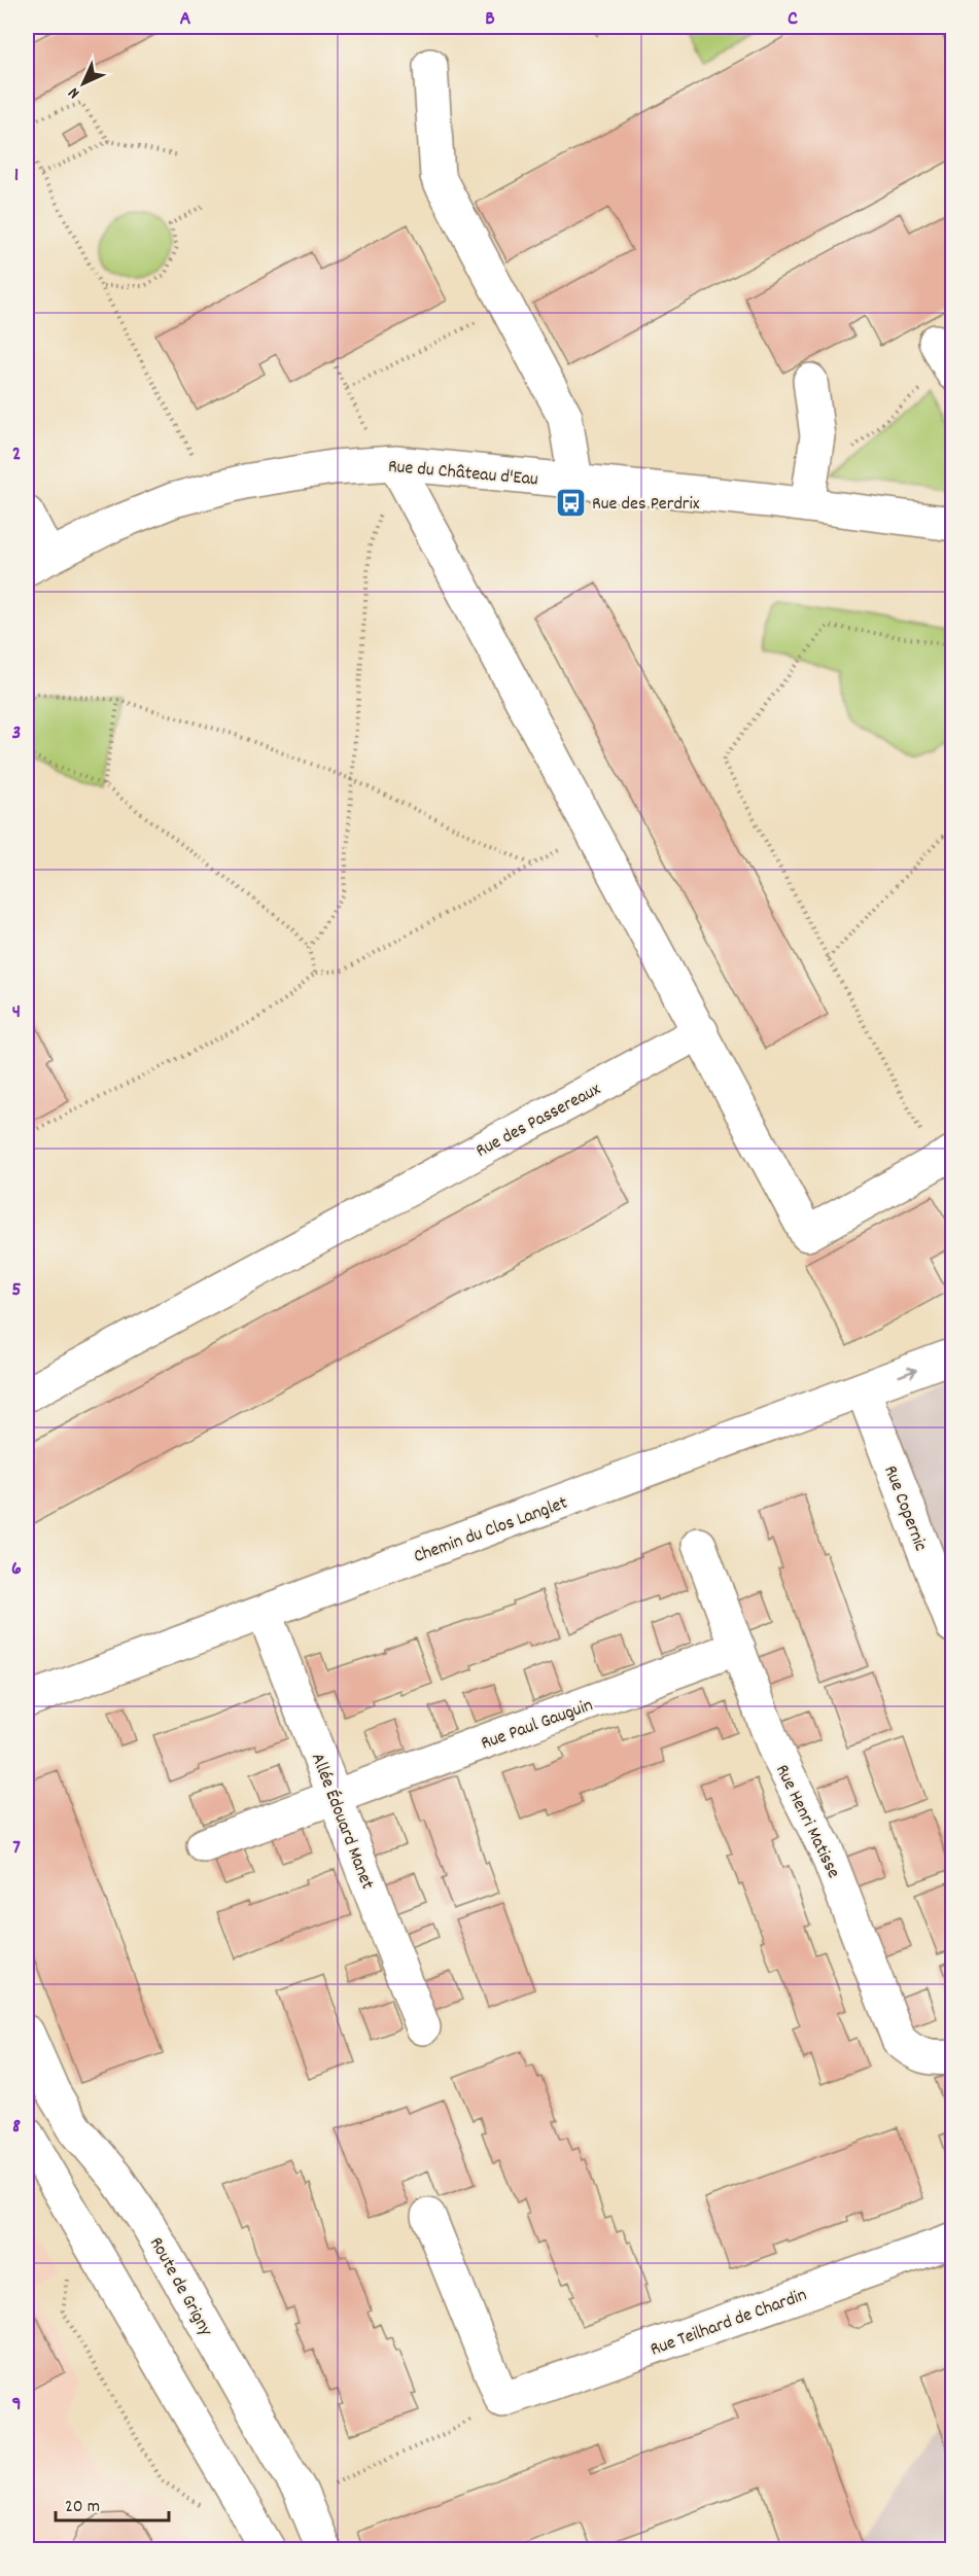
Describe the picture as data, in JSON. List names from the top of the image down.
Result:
{
  "streets": {
    "street": [
      "Rue du Château d'Eau",
      "Rue des Passereaux",
      "Rue Copernic",
      "Chemin du Clos Langlet",
      "Rue Paul Gauguin",
      "Allée Édouard Manet",
      "Rue Henri Matisse",
      "Route de Grigny",
      "Rue Teilhard de Chardin"
    ]
  },
  "crossings": [
    ["Rue Copernic", "Chemin du Clos Langlet"],
    ["Chemin du Clos Langlet", "Allée Édouard Manet"],
    ["Rue Paul Gauguin", "Allée Édouard Manet"],
    ["Rue Paul Gauguin", "Rue Henri Matisse"]
  ],
  "places": {
    "bus stop": ["Rue des Perdrix"]
  },
  "scale_bar": "20 m",
  "north": "bottom left",
  "grid": {
    "columns": ["A", "B", "C"],
    "rows": [
      "1",
      "2",
      "3",
      "4",
      "5",
      "6",
      "7",
      "8",
      "9"
    ]
  }
}
